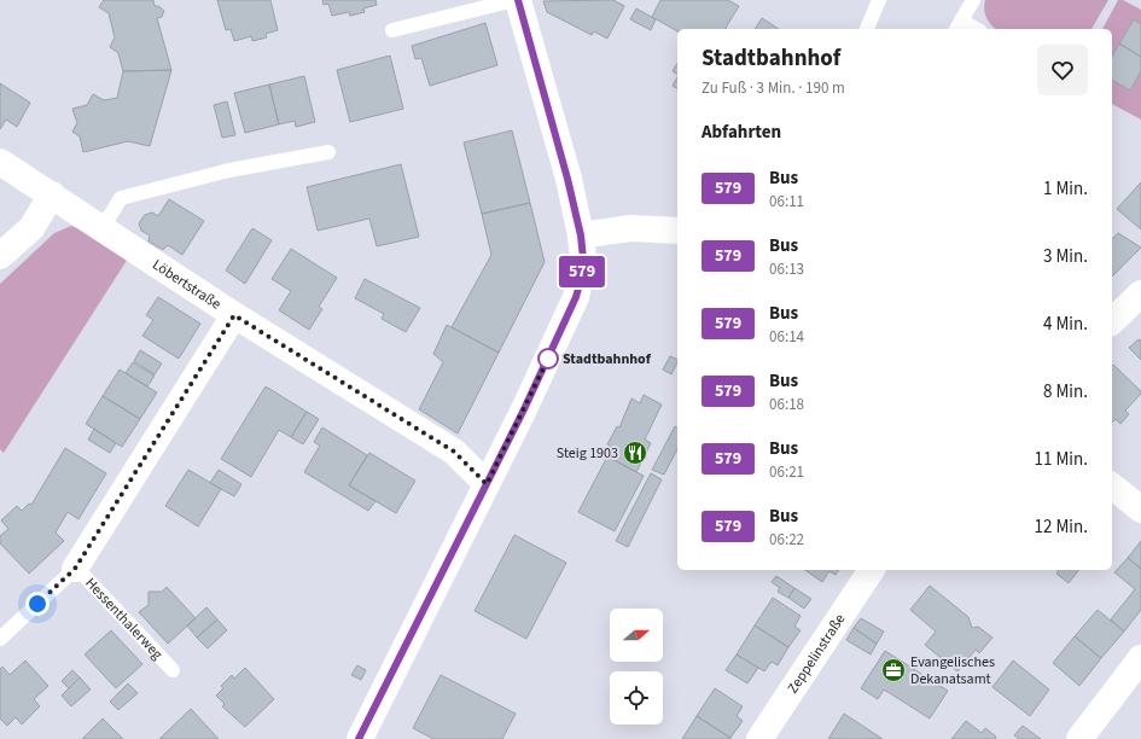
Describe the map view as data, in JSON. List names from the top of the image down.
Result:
{
  "streets": {
    "street": ["Löbertstraße", "Hessenthalerweg", "Zeppelinstraße"]
  },
  "crossings": [
    ["Löbertstraße", "Hessenthalerweg"]
  ],
  "places": {
    "other": ["Stadtbahnhof"],
    "restaurant": ["Steig 1903"],
    "office": ["Evangelisches Dekanatsamt"]
  },
  "lines": ["bus line 579"],
  "north": "right",
  "page": {
    "on_map": "579",
    "heading": [
      ["Stadtbahnhof", "Zu Fuß · 3 Min. · 190 m"],
      "Abfahrten"
    ],
    "list": [
      {
        "mark": "579",
        "name": "Bus",
        "note": "06:11",
        "value": "1 Min."
      },
      {
        "mark": "579",
        "name": "Bus",
        "note": "06:13",
        "value": "3 Min."
      },
      {
        "mark": "579",
        "name": "Bus",
        "note": "06:14",
        "value": "4 Min."
      },
      {
        "mark": "579",
        "name": "Bus",
        "note": "06:18",
        "value": "8 Min."
      },
      {
        "mark": "579",
        "name": "Bus",
        "note": "06:21",
        "value": "11 Min."
      },
      {
        "mark": "579",
        "name": "Bus",
        "note": "06:22",
        "value": "12 Min."
      }
    ]
  }
}
